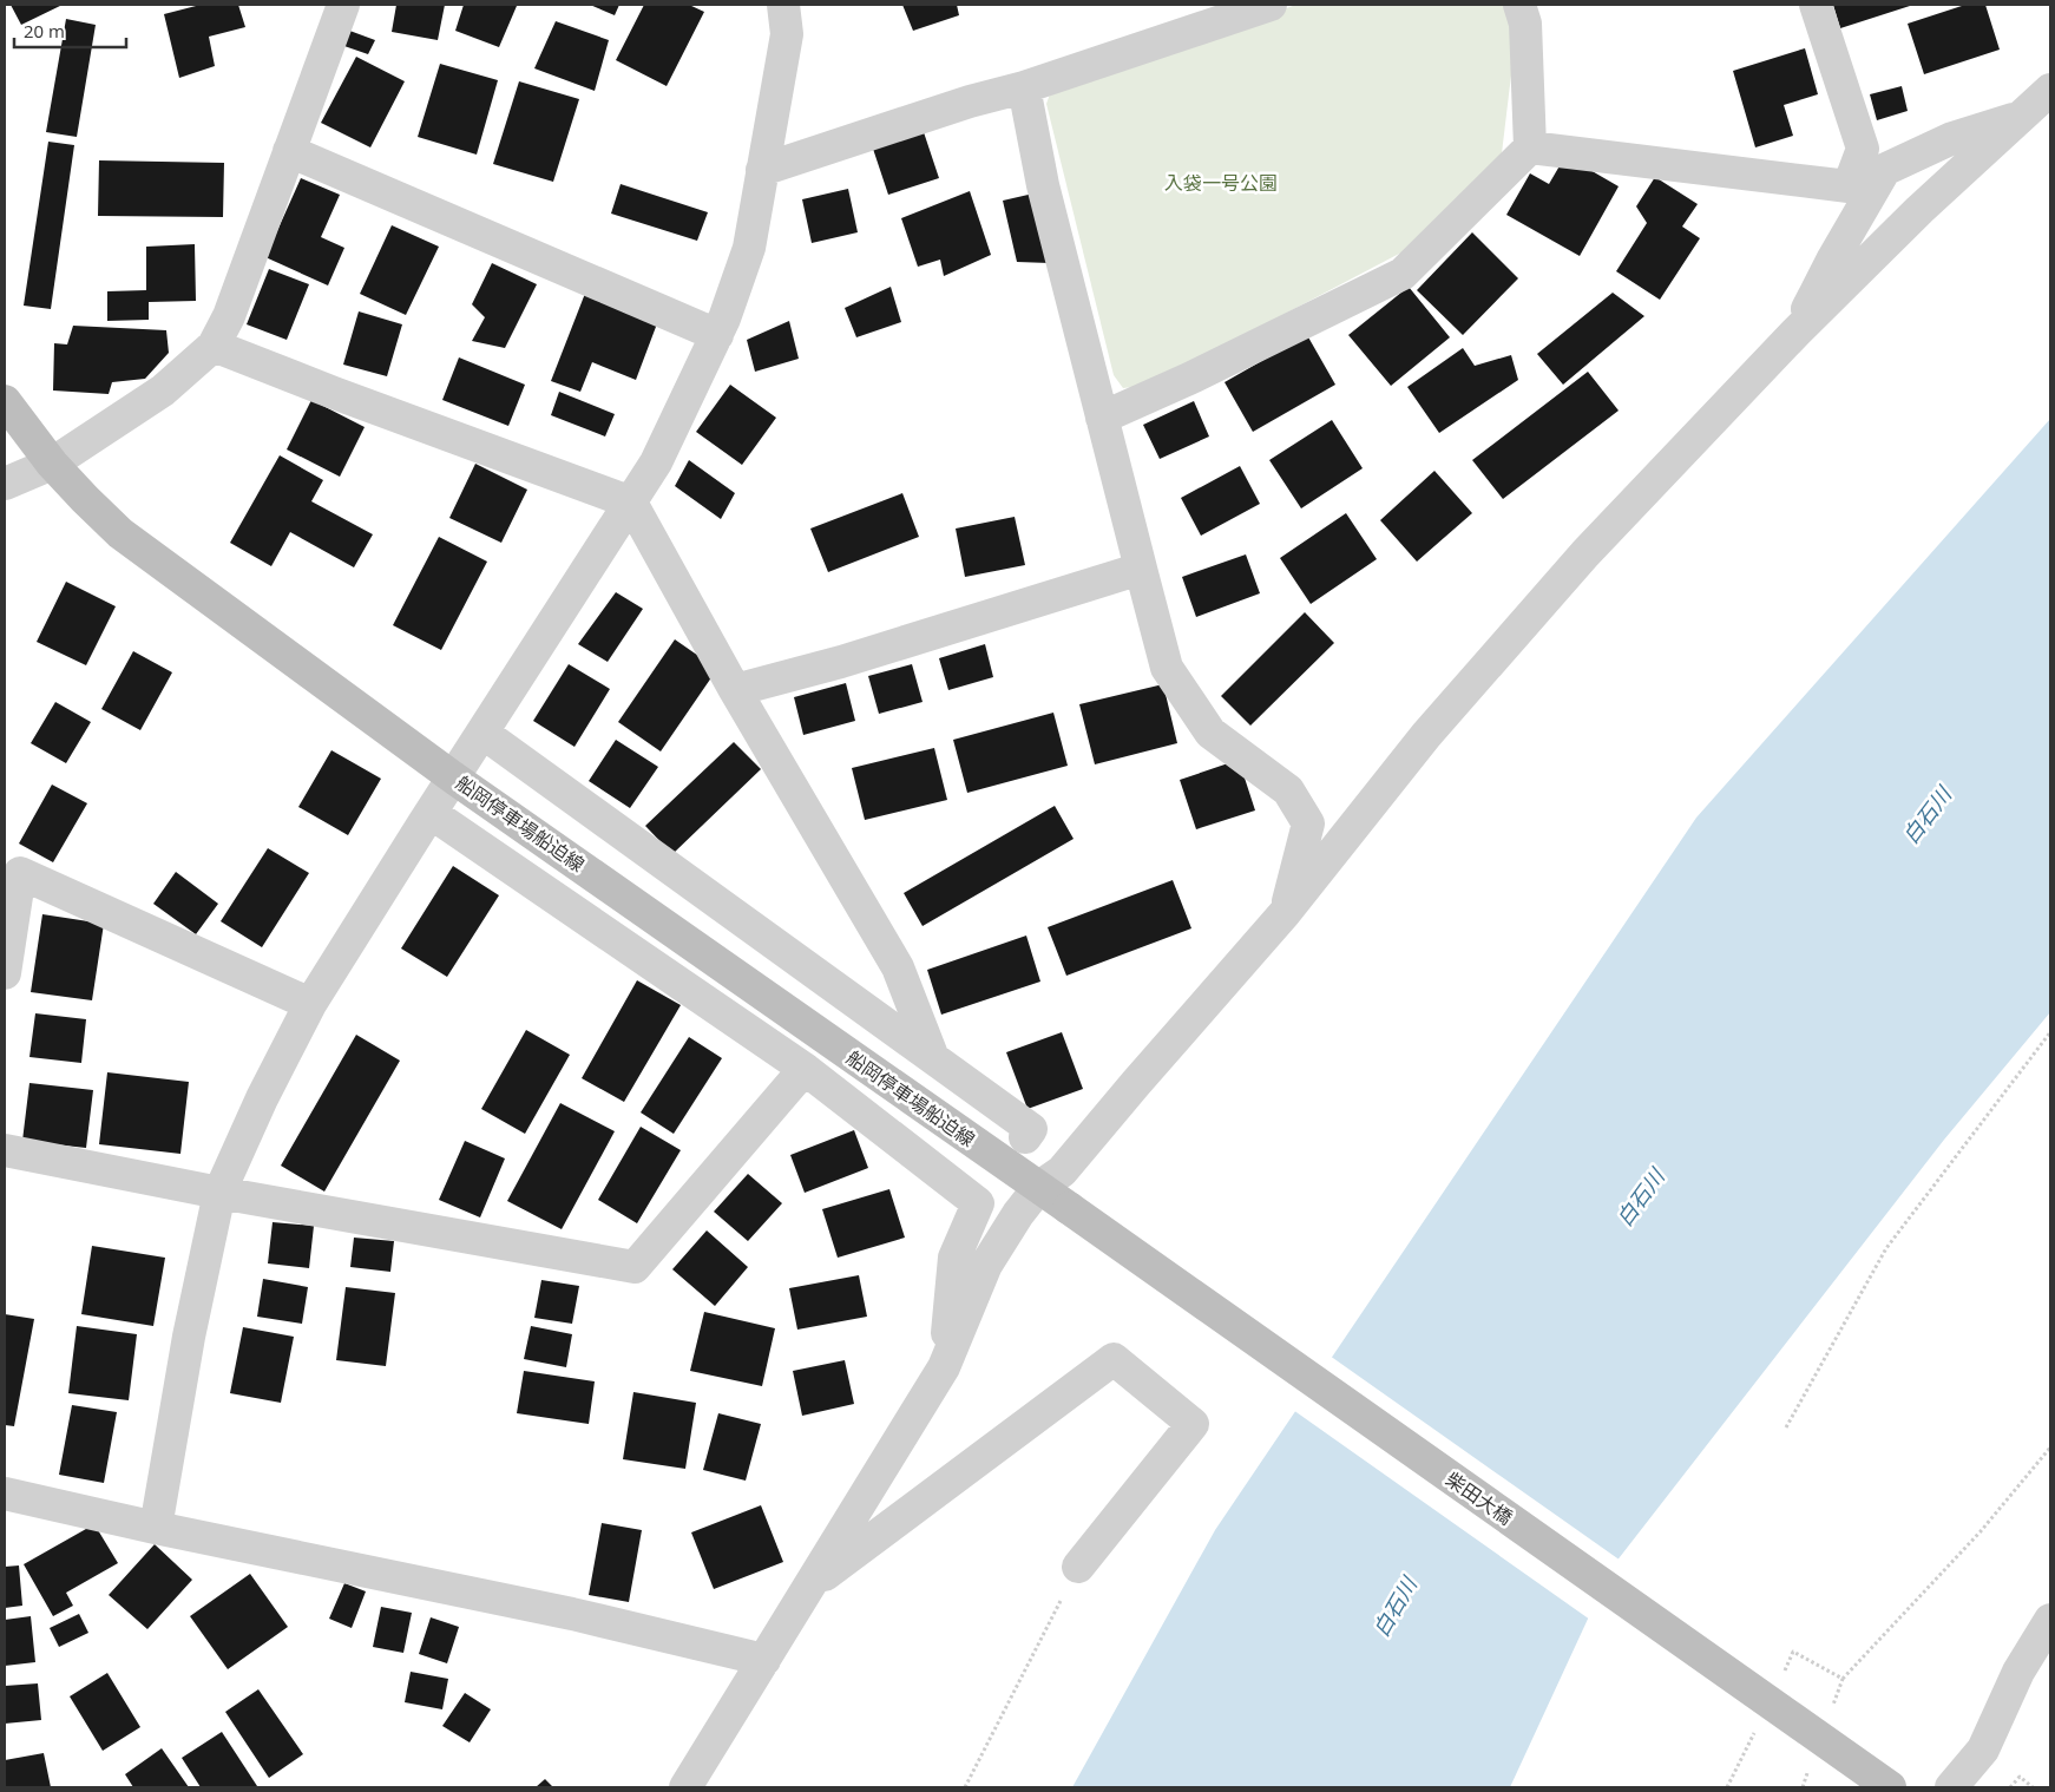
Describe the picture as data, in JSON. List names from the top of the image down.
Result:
{
  "streets": {
    "main road": ["船岡停車場船迫線", "柴田大橋"]
  },
  "crossings": [
    ["船岡停車場船迫線", "柴田大橋"]
  ],
  "water": ["白石川"],
  "parks": ["入袋一号公園"],
  "scale_bar": "20 m"
}
